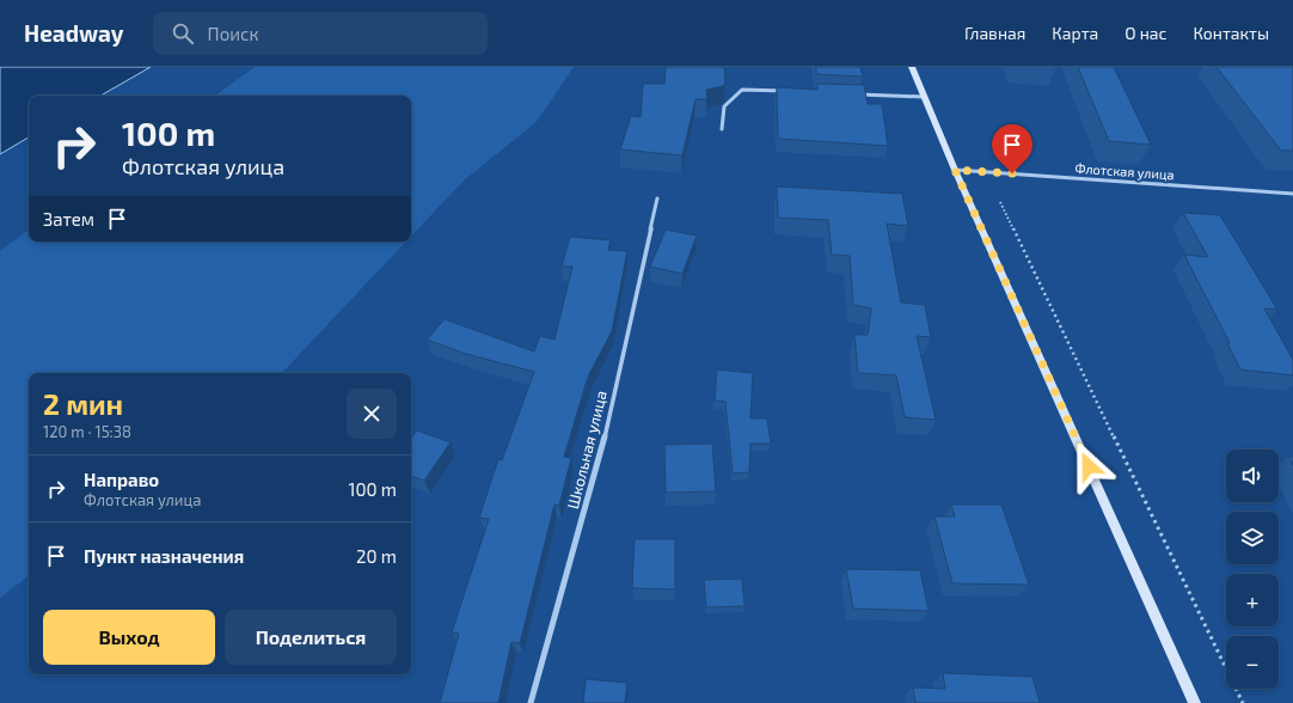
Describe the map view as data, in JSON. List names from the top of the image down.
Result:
{
  "streets": {
    "street": ["Флотская улица", "Школьная улица"]
  },
  "page": {
    "header": "Headway",
    "search": "Поиск",
    "nav": [
      "Главная",
      "Карта",
      "О нас",
      "Контакты"
    ],
    "turn": ["100 m", "Флотская улица"],
    "then": "Затем",
    "heading": ["2 мин", "120 m · 15:38"],
    "map_buttons": ["+", "−"],
    "list": [
      {
        "name": "Направо",
        "note": "Флотская улица",
        "value": "100 m"
      },
      {
        "name": "Пункт назначения",
        "value": "20 m"
      }
    ],
    "buttons": ["Выход", "Поделиться"]
  }
}
